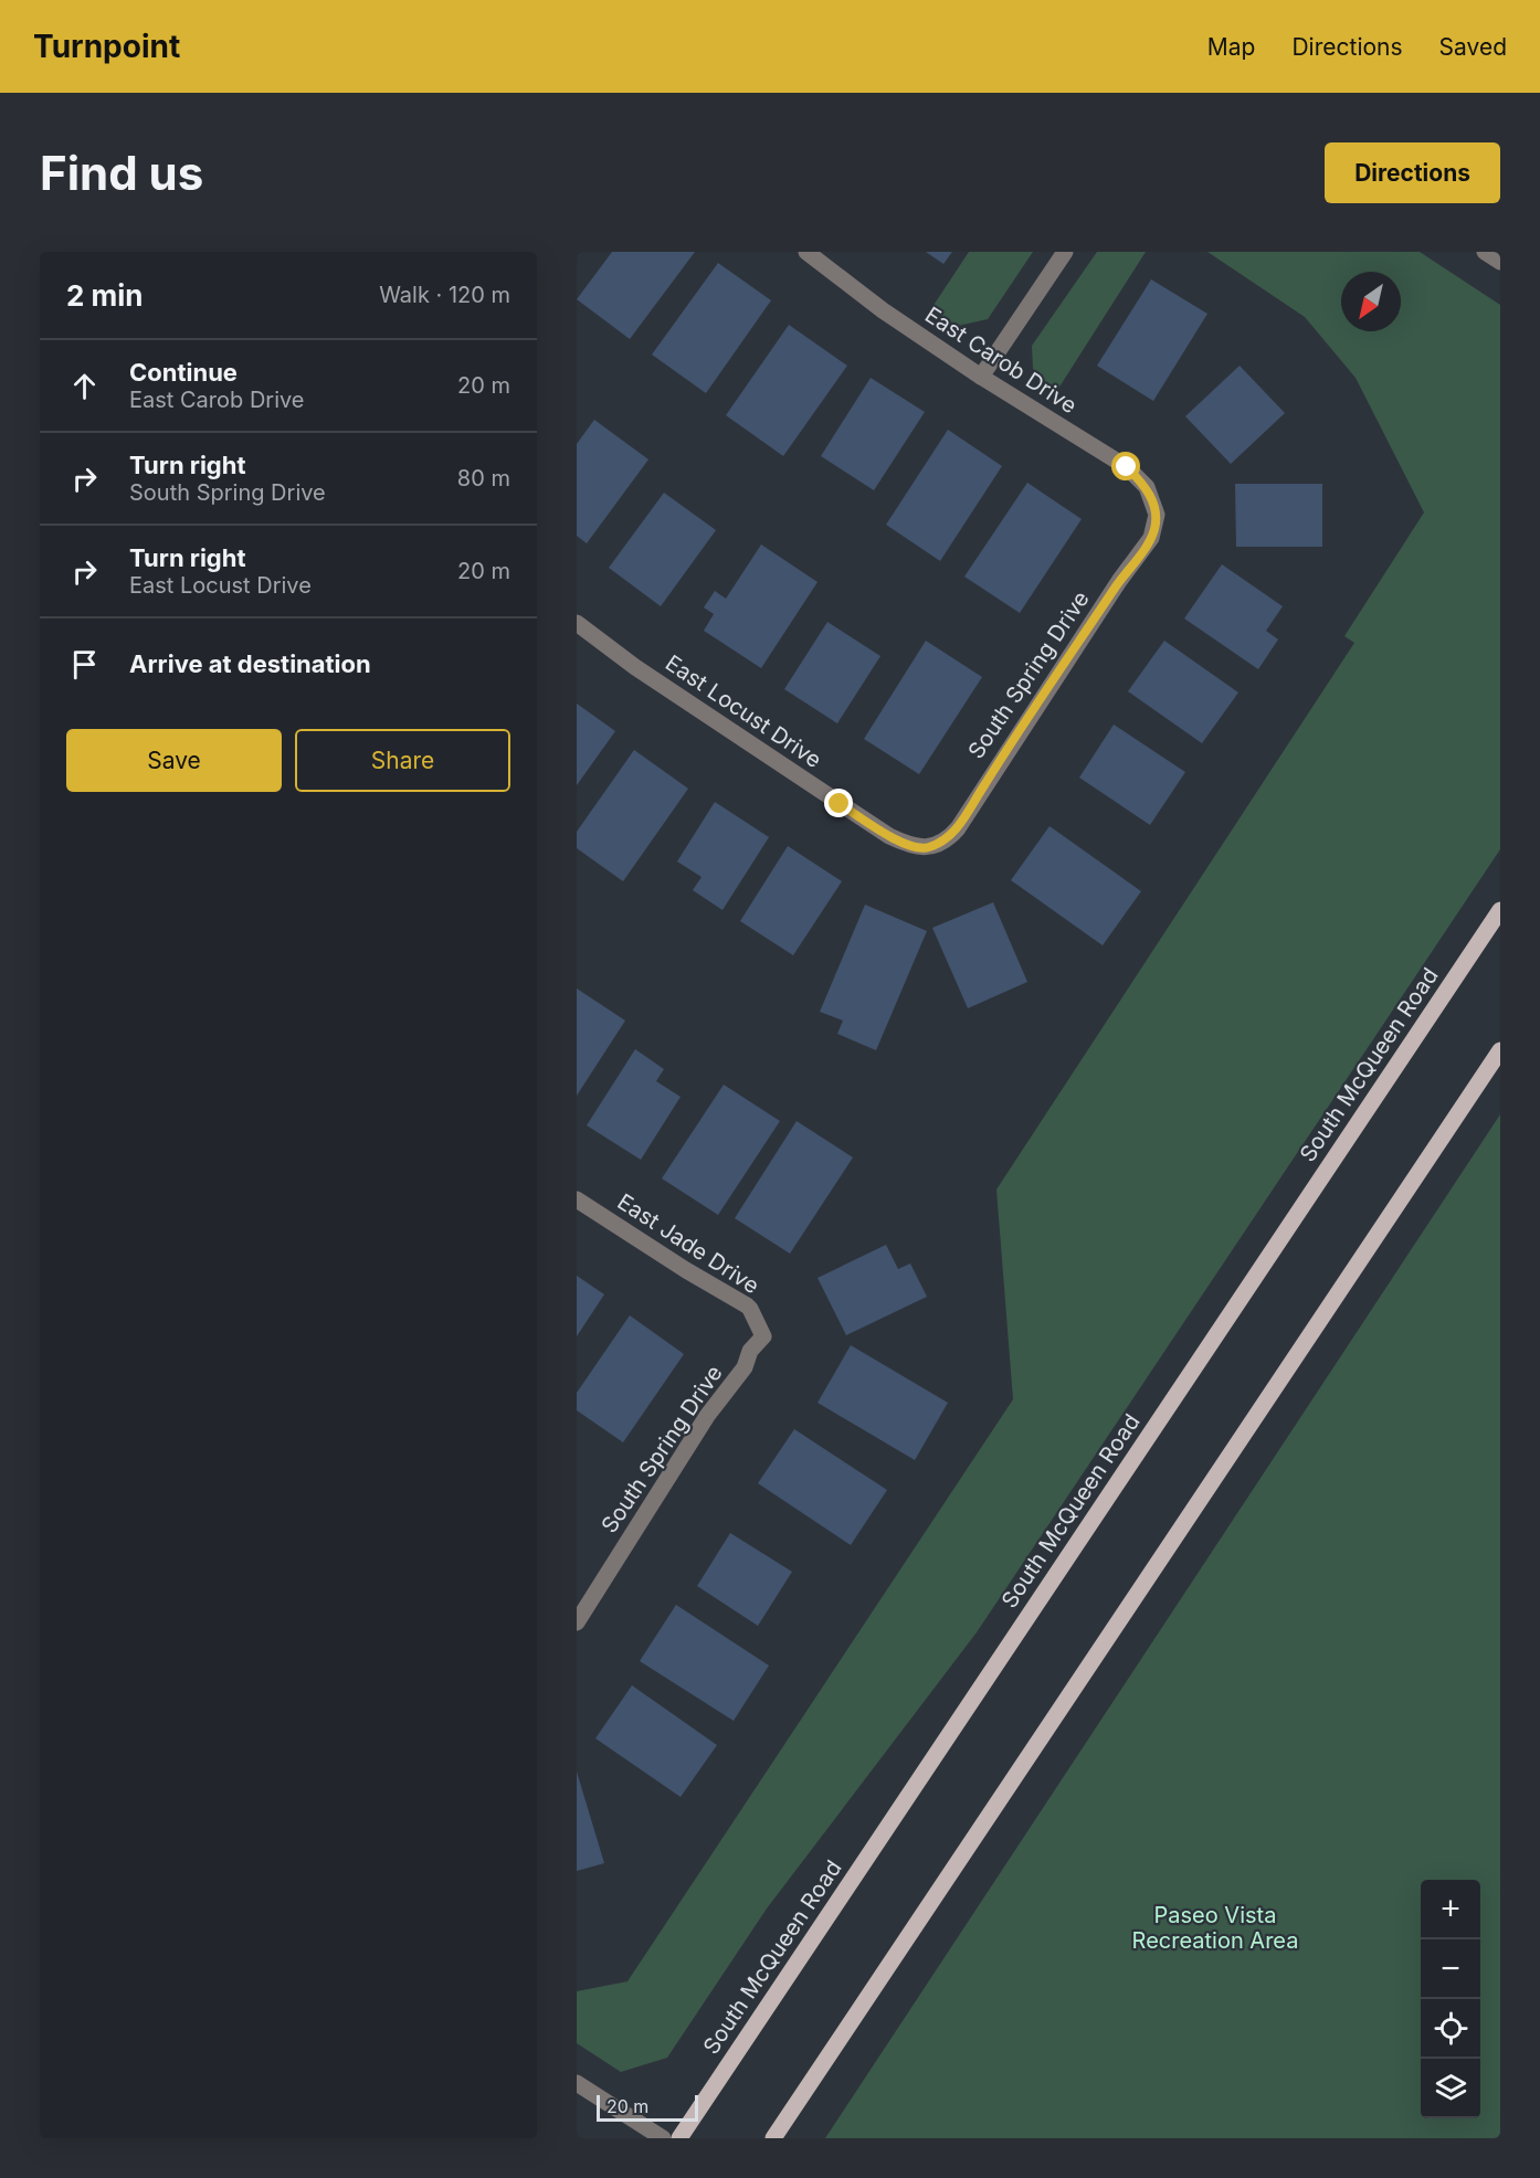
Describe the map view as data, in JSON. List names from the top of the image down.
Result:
{
  "streets": {
    "main road": ["South McQueen Road"],
    "street": [
      "East Carob Drive",
      "South Spring Drive",
      "East Locust Drive",
      "East Jade Drive"
    ]
  },
  "crossings": [
    ["East Carob Drive", "South Spring Drive"],
    ["South Spring Drive", "East Locust Drive"],
    ["South Spring Drive", "East Jade Drive"]
  ],
  "parks": ["Paseo Vista Recreation Area"],
  "scale_bar": "20 m",
  "north": "bottom left",
  "page": {
    "header": "Turnpoint",
    "nav": ["Map", "Directions", "Saved"],
    "buttons": [
      "Directions",
      ["Save", "Share"]
    ],
    "title": "Find us",
    "heading": ["2 min", "Walk · 120 m"],
    "list": [
      ["Continue", "East Carob Drive", "20 m"],
      ["Turn right", "South Spring Drive", "80 m"],
      ["Turn right", "East Locust Drive", "20 m"],
      "Arrive at destination"
    ],
    "map_buttons": ["+", "−"],
    "scale": "20 m"
  }
}
